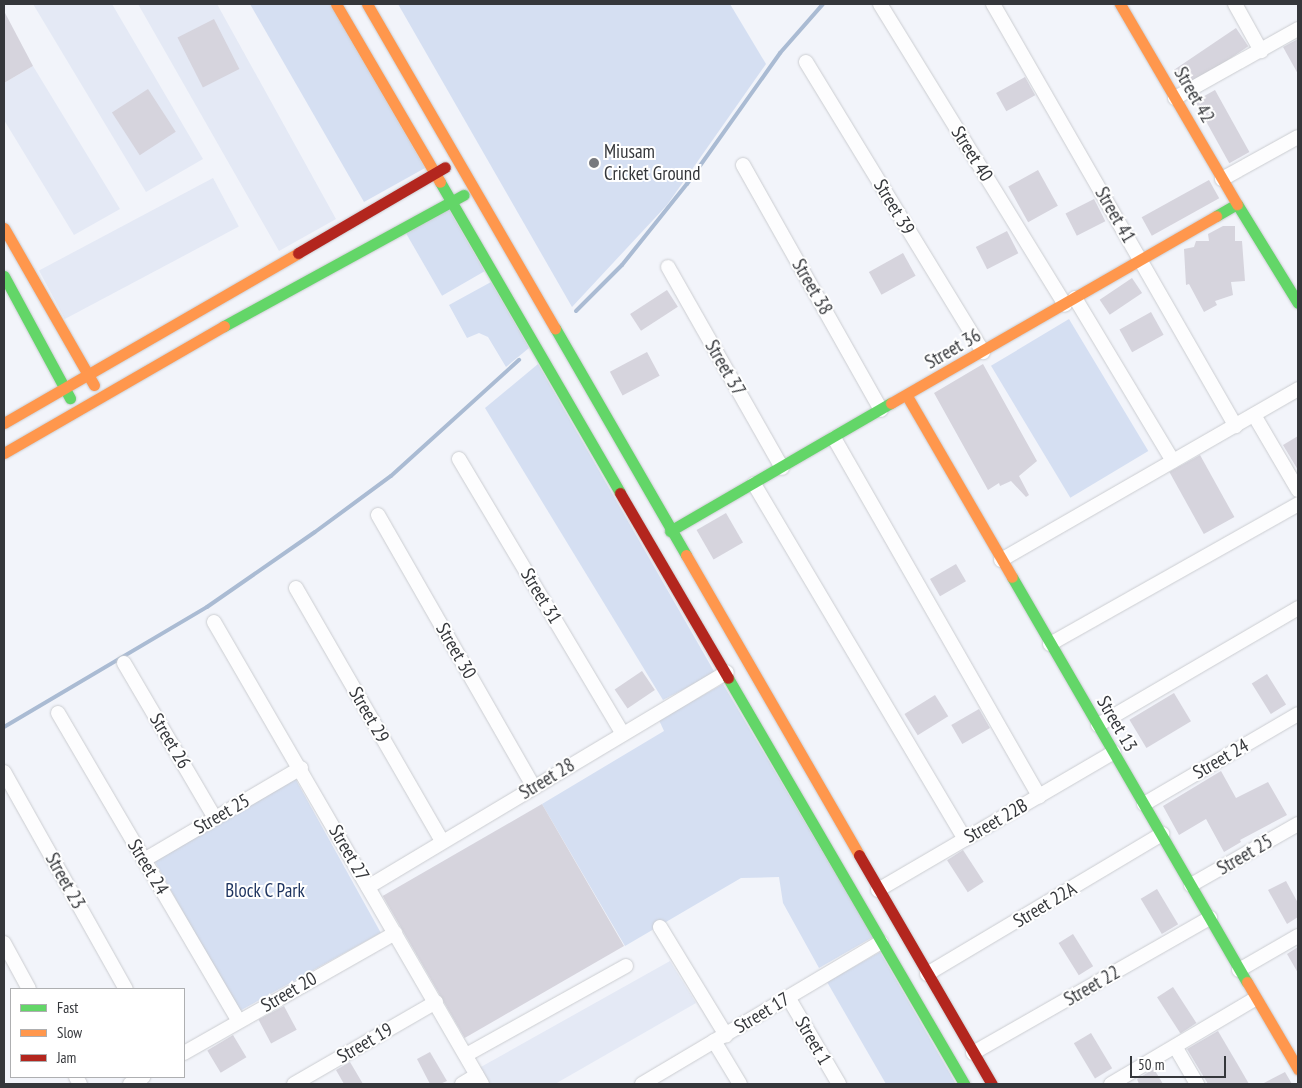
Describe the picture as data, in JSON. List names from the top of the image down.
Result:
{
  "streets": {
    "street": [
      "Street 42",
      "Street 40",
      "Street 39",
      "Street 41",
      "Street 38",
      "Street 36",
      "Street 37",
      "Street 31",
      "Street 30",
      "Street 29",
      "Street 13",
      "Street 26",
      "Street 24",
      "Street 28",
      "Street 25",
      "Street 22B",
      "Street 27",
      "Street 23",
      "Street 22A",
      "Street 22",
      "Street 20",
      "Street 17",
      "Street 1",
      "Street 19"
    ]
  },
  "crossings": [
    ["Street 42", "Street 36"],
    ["Street 40", "Street 36"],
    ["Street 39", "Street 36"],
    ["Street 41", "Street 36"],
    ["Street 38", "Street 36"],
    ["Street 36", "Street 37"],
    ["Street 36", "Street 13"],
    ["Street 31", "Street 28"],
    ["Street 30", "Street 28"],
    ["Street 29", "Street 28"],
    ["Street 13", "Street 24"],
    ["Street 13", "Street 25"],
    ["Street 13", "Street 22B"],
    ["Street 13", "Street 22A"],
    ["Street 13", "Street 22"],
    ["Street 26", "Street 25"],
    ["Street 24", "Street 25"],
    ["Street 24", "Street 20"],
    ["Street 28", "Street 27"],
    ["Street 25", "Street 27"],
    ["Street 27", "Street 20"],
    ["Street 27", "Street 19"],
    ["Street 17", "Street 1"]
  ],
  "parks": ["Block C Park"],
  "places": ["Miusam Cricket Ground"],
  "legend": ["Fast", "Slow", "Jam"],
  "scale_bar": "50 m"
}
